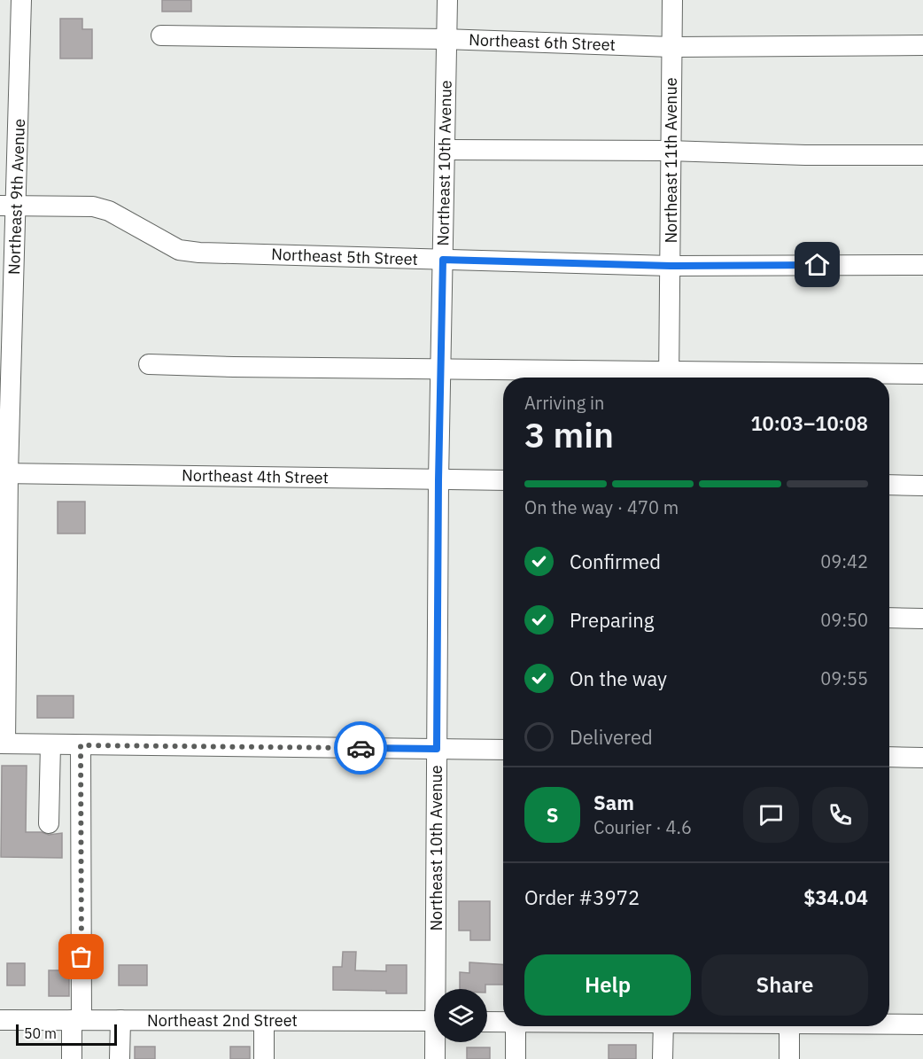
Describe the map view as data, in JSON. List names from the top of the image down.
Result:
{
  "streets": {
    "street": [
      "Northeast 6th Street",
      "Northeast 11th Avenue",
      "Northeast 10th Avenue",
      "Northeast 9th Avenue",
      "Northeast 5th Street",
      "Northeast 4th Street",
      "Northeast 2nd Street"
    ]
  },
  "crossings": [
    ["Northeast 6th Street", "Northeast 11th Avenue"],
    ["Northeast 6th Street", "Northeast 10th Avenue"],
    ["Northeast 11th Avenue", "Northeast 5th Street"],
    ["Northeast 10th Avenue", "Northeast 5th Street"],
    ["Northeast 10th Avenue", "Northeast 4th Street"],
    ["Northeast 9th Avenue", "Northeast 5th Street"],
    ["Northeast 9th Avenue", "Northeast 4th Street"]
  ],
  "scale_bar": "50 m",
  "page": {
    "heading": ["3 min", "Arriving in", "10:03–10:08"],
    "panel": [
      "Sam",
      "Courier · 4.6",
      "Order #3972",
      "$34.04"
    ],
    "bar": "On the way · 470 m",
    "list": [
      ["Confirmed", "09:42"],
      ["Preparing", "09:50"],
      ["On the way", "09:55"],
      "Delivered"
    ],
    "round": "S",
    "buttons": ["Help", "Share"],
    "scale": "50 m"
  }
}
